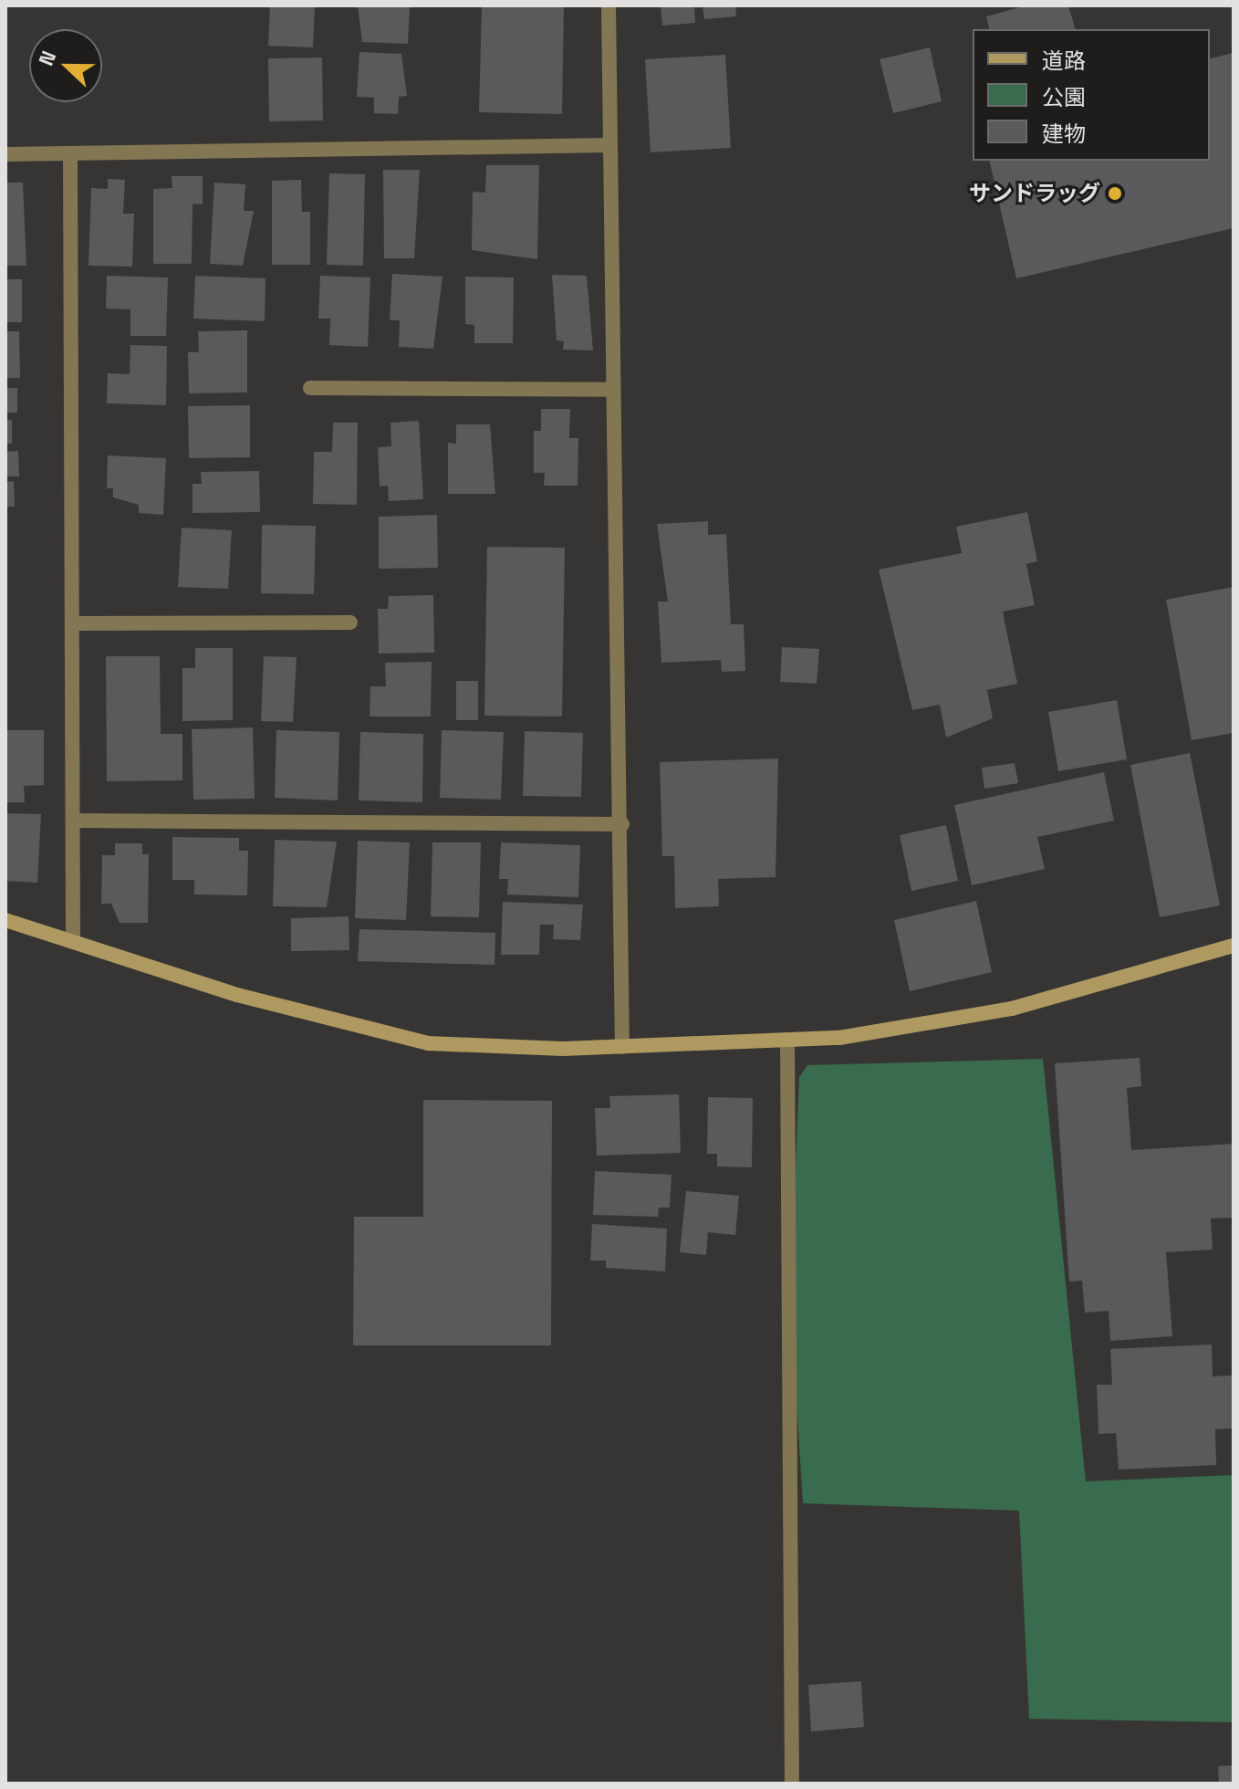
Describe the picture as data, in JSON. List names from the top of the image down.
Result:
{
  "places": ["サンドラッグ"],
  "legend": ["道路", "公園", "建物"],
  "north": "left"
}
